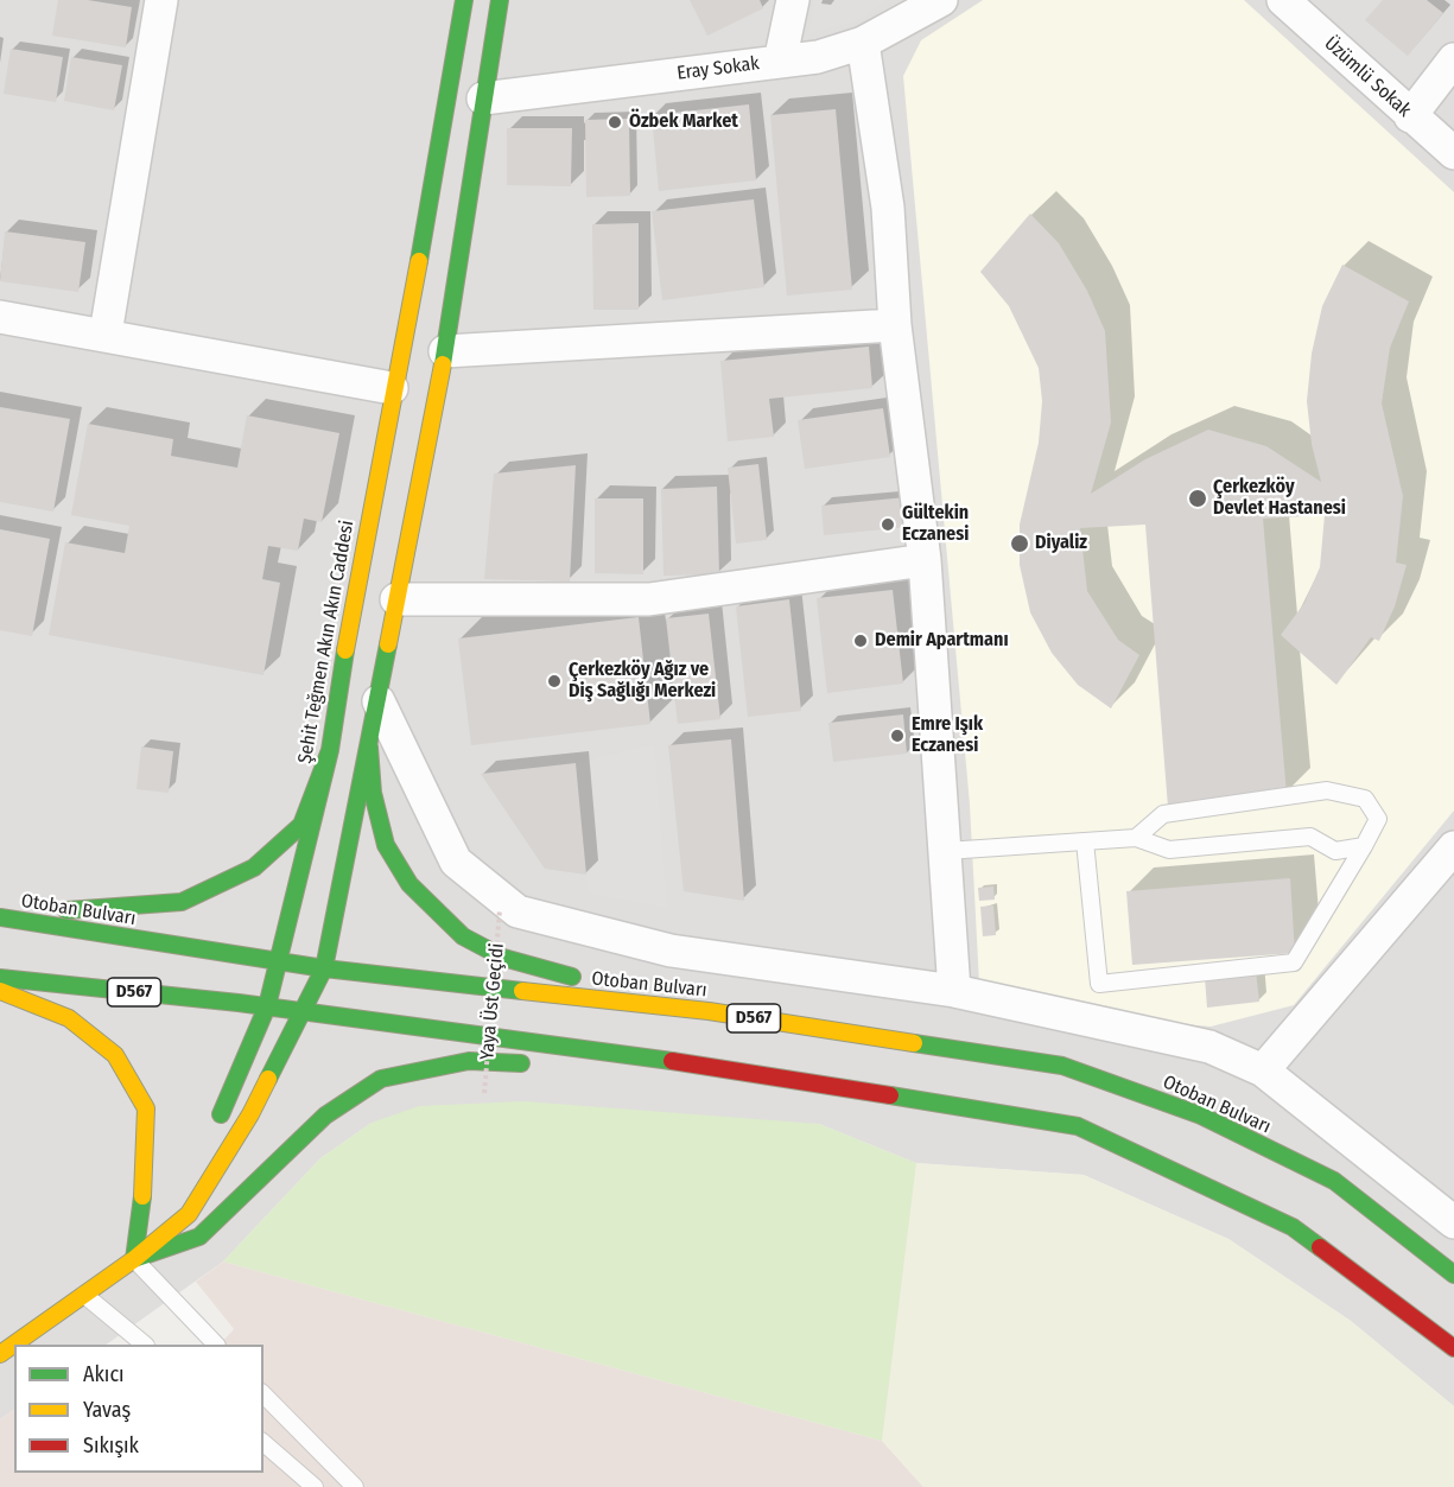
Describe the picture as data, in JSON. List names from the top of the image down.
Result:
{
  "streets": {
    "main road": ["Şehit Teğmen Akın Akın Caddesi", "Otoban Bulvarı", "D567"],
    "street": ["Eray Sokak", "Üzümlü Sokak"],
    "path": ["Yaya Üst Geçidi"]
  },
  "crossings": [
    ["Şehit Teğmen Akın Akın Caddesi", "Otoban Bulvarı"],
    ["Şehit Teğmen Akın Akın Caddesi", "D567"]
  ],
  "places": [
    "Özbek Market",
    "Çerkezköy Devlet Hastanesi",
    "Gültekin Eczanesi",
    "Diyaliz",
    "Demir Apartmanı",
    "Çerkezköy Ağız ve Diş Sağlığı Merkezi",
    "Emre Işık Eczanesi"
  ],
  "legend": ["Akıcı", "Yavaş", "Sıkışık"]
}
